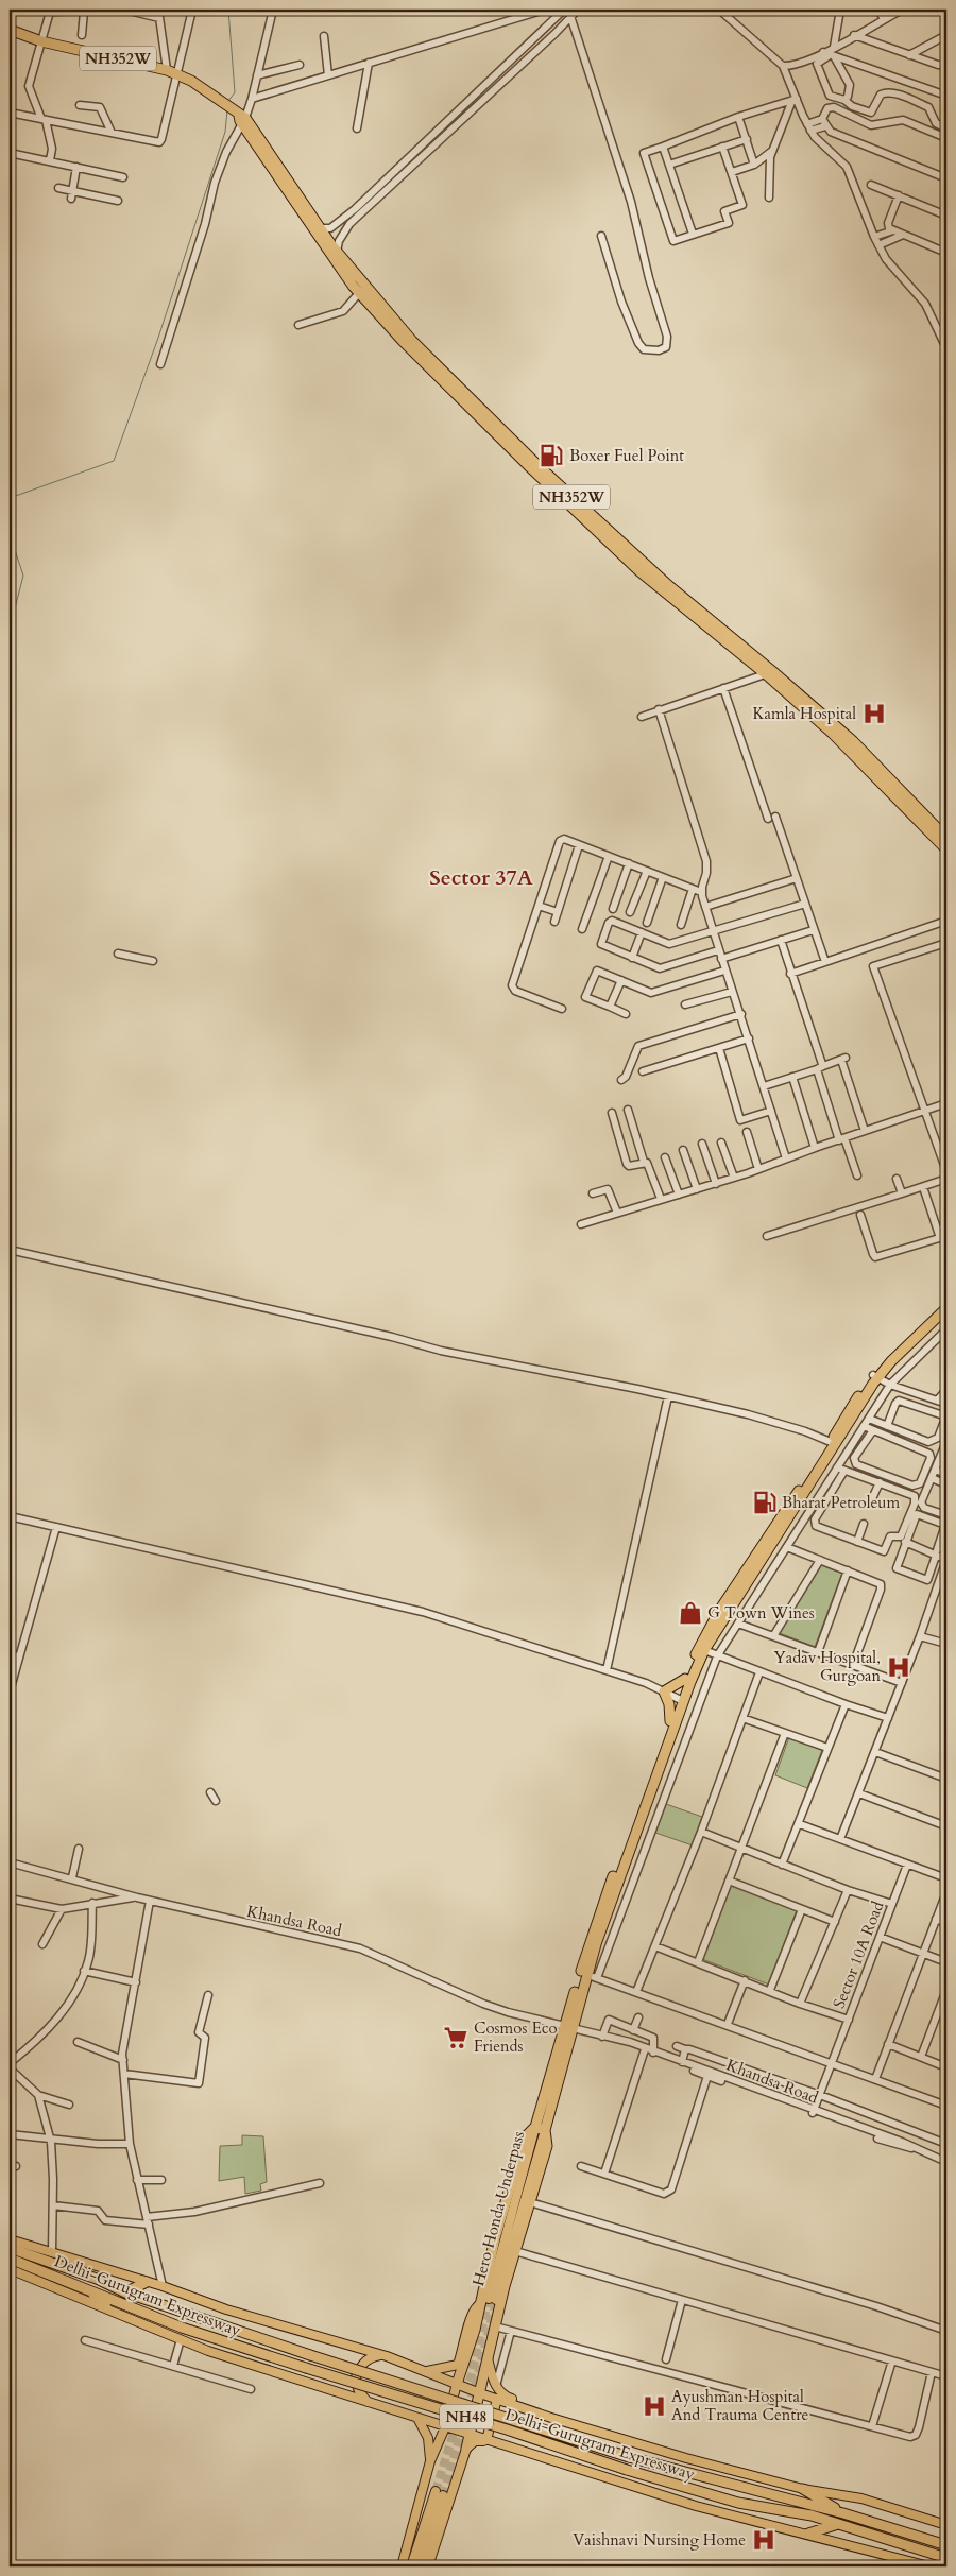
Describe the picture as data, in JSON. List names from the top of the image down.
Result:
{
  "streets": {
    "highway": ["NH352W", "Delhi-Gurugram Expressway", "NH48"],
    "main road": ["Hero Honda Underpass"],
    "street": ["Khandsa Road", "Sector 10A Road"]
  },
  "crossings": [
    ["Khandsa Road", "Sector 10A Road"]
  ],
  "districts": ["Sector 37A"],
  "places": {
    "fuel station": ["Boxer Fuel Point", "Bharat Petroleum"],
    "hospital": [
      "Kamla Hospital",
      "Yadav Hospital, Gurgoan",
      "Ayushman Hospital And Trauma Centre",
      "Vaishnavi Nursing Home"
    ],
    "shop": ["G Town Wines"],
    "supermarket": ["Cosmos Eco Friends"]
  }
}
